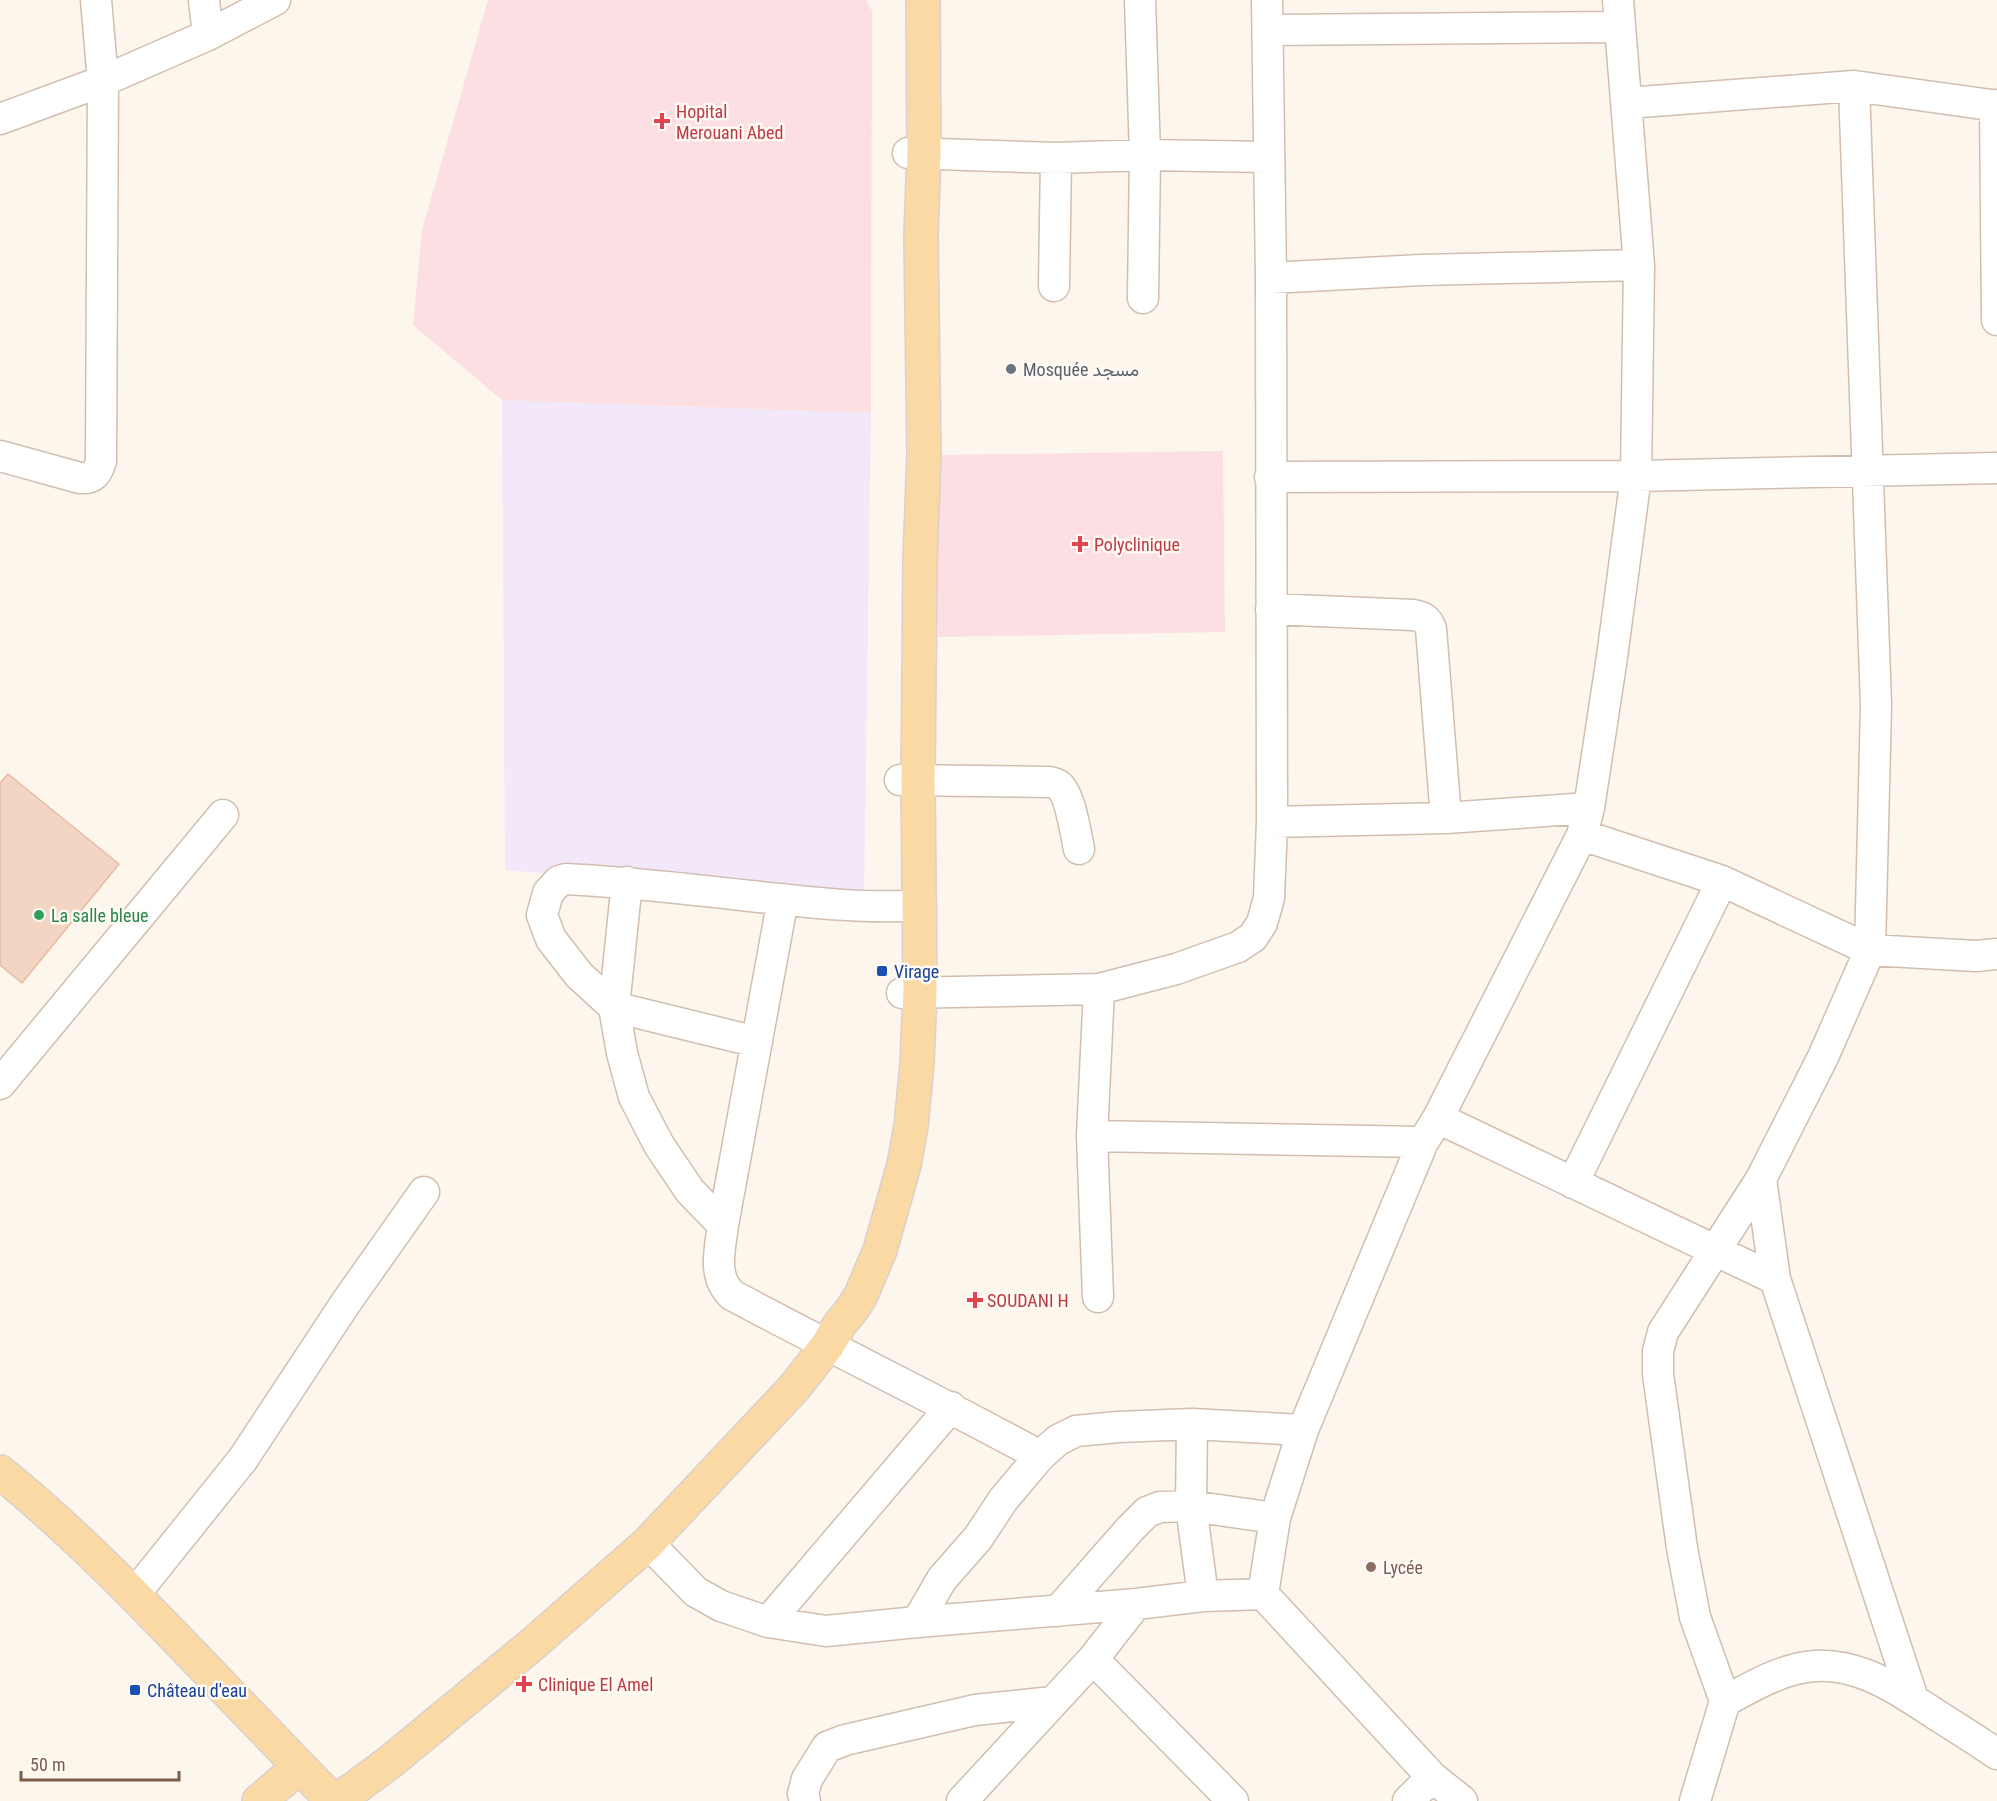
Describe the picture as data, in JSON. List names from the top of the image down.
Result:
{
  "places": {
    "health": [
      "Hopital Merouani Abed",
      "Polyclinique",
      "SOUDANI H",
      "Clinique El Amel"
    ],
    "other": ["Mosquée مسجد", "La salle bleue", "Lycée"],
    "transit": ["Virage", "Château d'eau"]
  },
  "scale_bar": "50 m"
}
